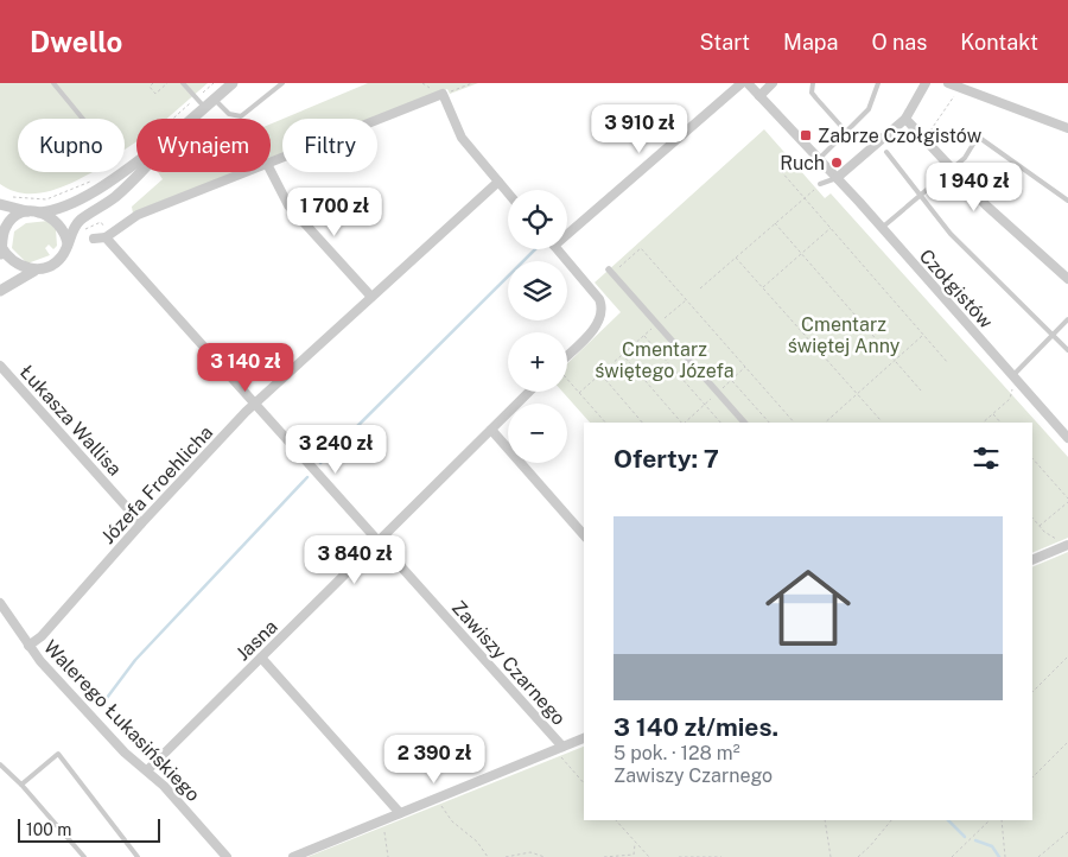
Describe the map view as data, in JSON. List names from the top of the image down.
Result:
{
  "streets": {
    "street": [
      "Czołgistów",
      "Łukasza Wallisa",
      "Józefa Froehlicha",
      "Jasna",
      "Zawiszy Czarnego",
      "Walerego Łukasińskiego"
    ]
  },
  "crossings": [
    ["Łukasza Wallisa", "Józefa Froehlicha"],
    ["Józefa Froehlicha", "Zawiszy Czarnego"],
    ["Józefa Froehlicha", "Walerego Łukasińskiego"],
    ["Jasna", "Zawiszy Czarnego"],
    ["Jasna", "Walerego Łukasińskiego"]
  ],
  "parks": ["Cmentarz świętej Anny", "Cmentarz świętego Józefa"],
  "places": {
    "transit": ["Zabrze Czołgistów"],
    "other": ["Ruch"]
  },
  "scale_bar": "100 m",
  "page": {
    "header": "Dwello",
    "nav": [
      "Start",
      "Mapa",
      "O nas",
      "Kontakt"
    ],
    "price": [
      "3 910 zł",
      "1 940 zł",
      "1 700 zł",
      "3 140 zł",
      "3 240 zł",
      "3 840 zł",
      "2 390 zł"
    ],
    "chip": ["Kupno", "Wynajem", "Filtry"],
    "map_buttons": ["+", "−"],
    "heading": "Oferty: 7",
    "list": [
      {
        "name": "3 140 zł/mies.",
        "note": "5 pok. · 128 m² · Zawiszy Czarnego"
      }
    ],
    "scale": "100 m"
  }
}
